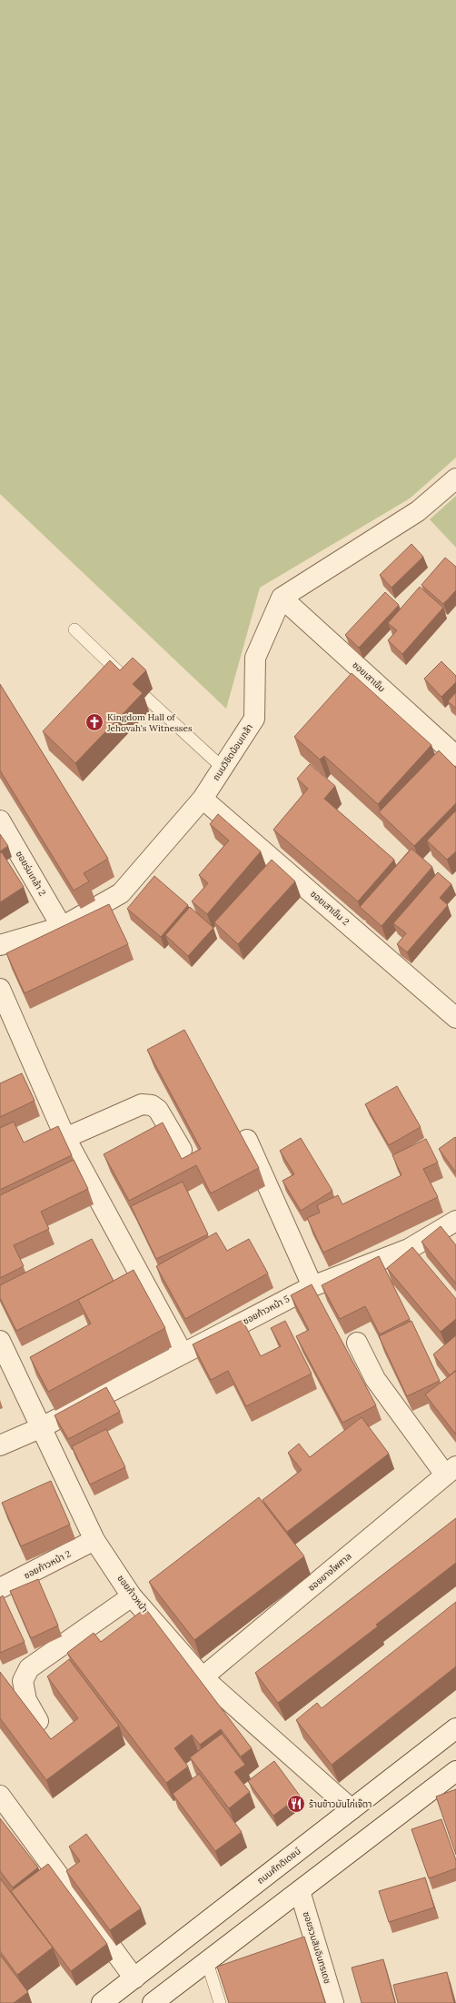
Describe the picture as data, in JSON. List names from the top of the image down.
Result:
{
  "streets": {
    "street": [
      "ซอยเสาเข็ม",
      "ถนนวิชิตน้อมเกล้า",
      "ซอยร่มเกล้า 2",
      "ซอยเสาเข็ม 2",
      "ซอยก้าวหน้า 5",
      "ซอยก้าวหน้า 2",
      "ซอยยางไพศาล",
      "ซอยก้าวหน้า",
      "ถนนศักดิเดชน์",
      "ซอยรวมสินอินทรเดช"
    ]
  },
  "crossings": [
    ["ซอยเสาเข็ม", "ถนนวิชิตน้อมเกล้า"],
    ["ถนนวิชิตน้อมเกล้า", "ซอยร่มเกล้า 2"],
    ["ถนนวิชิตน้อมเกล้า", "ซอยเสาเข็ม 2"],
    ["ซอยก้าวหน้า 5", "ซอยก้าวหน้า"],
    ["ซอยก้าวหน้า 2", "ซอยก้าวหน้า"],
    ["ซอยยางไพศาล", "ซอยก้าวหน้า"],
    ["ซอยก้าวหน้า", "ถนนศักดิเดชน์"]
  ],
  "places": {
    "church": ["Kingdom Hall of Jehovah's Witnesses"],
    "restaurant": ["ร้านข้าวมันไก่เจ๊ตา"]
  }
}
